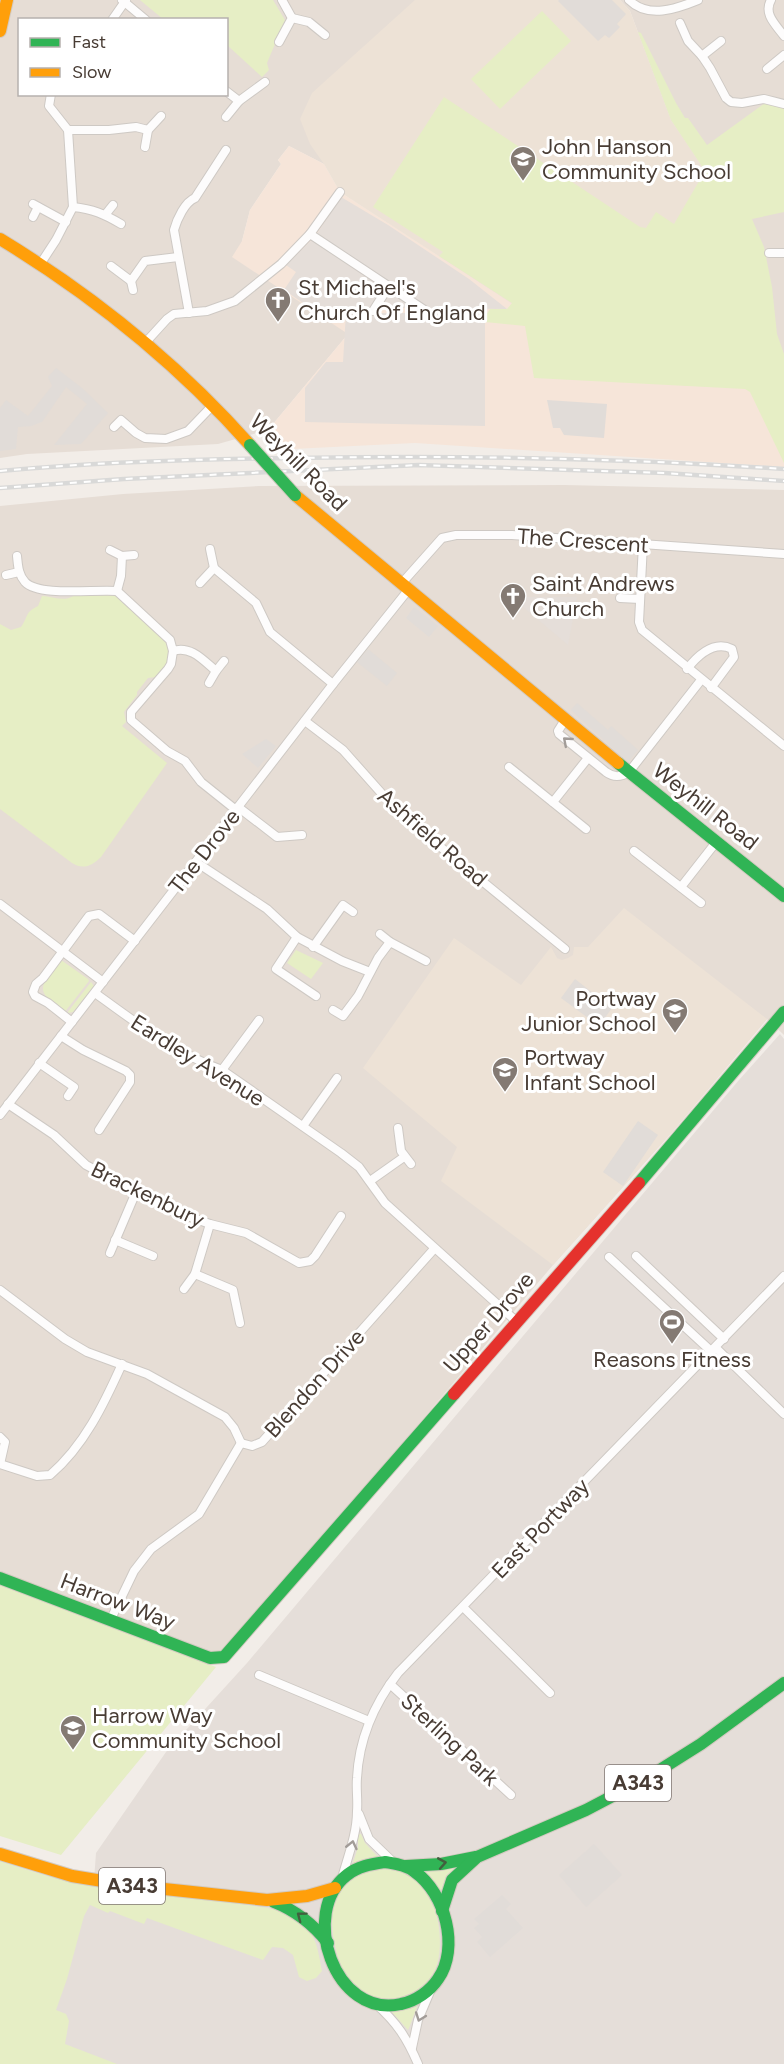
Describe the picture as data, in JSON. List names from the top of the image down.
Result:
{
  "streets": {
    "main road": [
      "Weyhill Road",
      "Upper Drove",
      "Harrow Way",
      "A343"
    ],
    "street": [
      "The Crescent",
      "Ashfield Road",
      "The Drove",
      "Eardley Avenue",
      "Brackenbury",
      "Blendon Drive",
      "East Portway",
      "Sterling Park"
    ]
  },
  "crossings": [
    ["Weyhill Road", "The Crescent"],
    ["Weyhill Road", "The Drove"],
    ["The Crescent", "The Drove"],
    ["Ashfield Road", "The Drove"],
    ["The Drove", "Eardley Avenue"],
    ["The Drove", "Brackenbury"],
    ["Eardley Avenue", "Upper Drove"],
    ["Eardley Avenue", "Blendon Drive"],
    ["Upper Drove", "Harrow Way"],
    ["Blendon Drive", "Harrow Way"],
    ["East Portway", "Sterling Park"],
    ["East Portway", "A343"]
  ],
  "places": {
    "school or university": [
      "John Hanson Community School",
      "Portway Junior School",
      "Portway Infant School",
      "Harrow Way Community School"
    ],
    "church": ["St Michael's Church Of England", "Saint Andrews Church"],
    "sports": ["Reasons Fitness"]
  },
  "legend": ["Fast", "Slow"]
}
